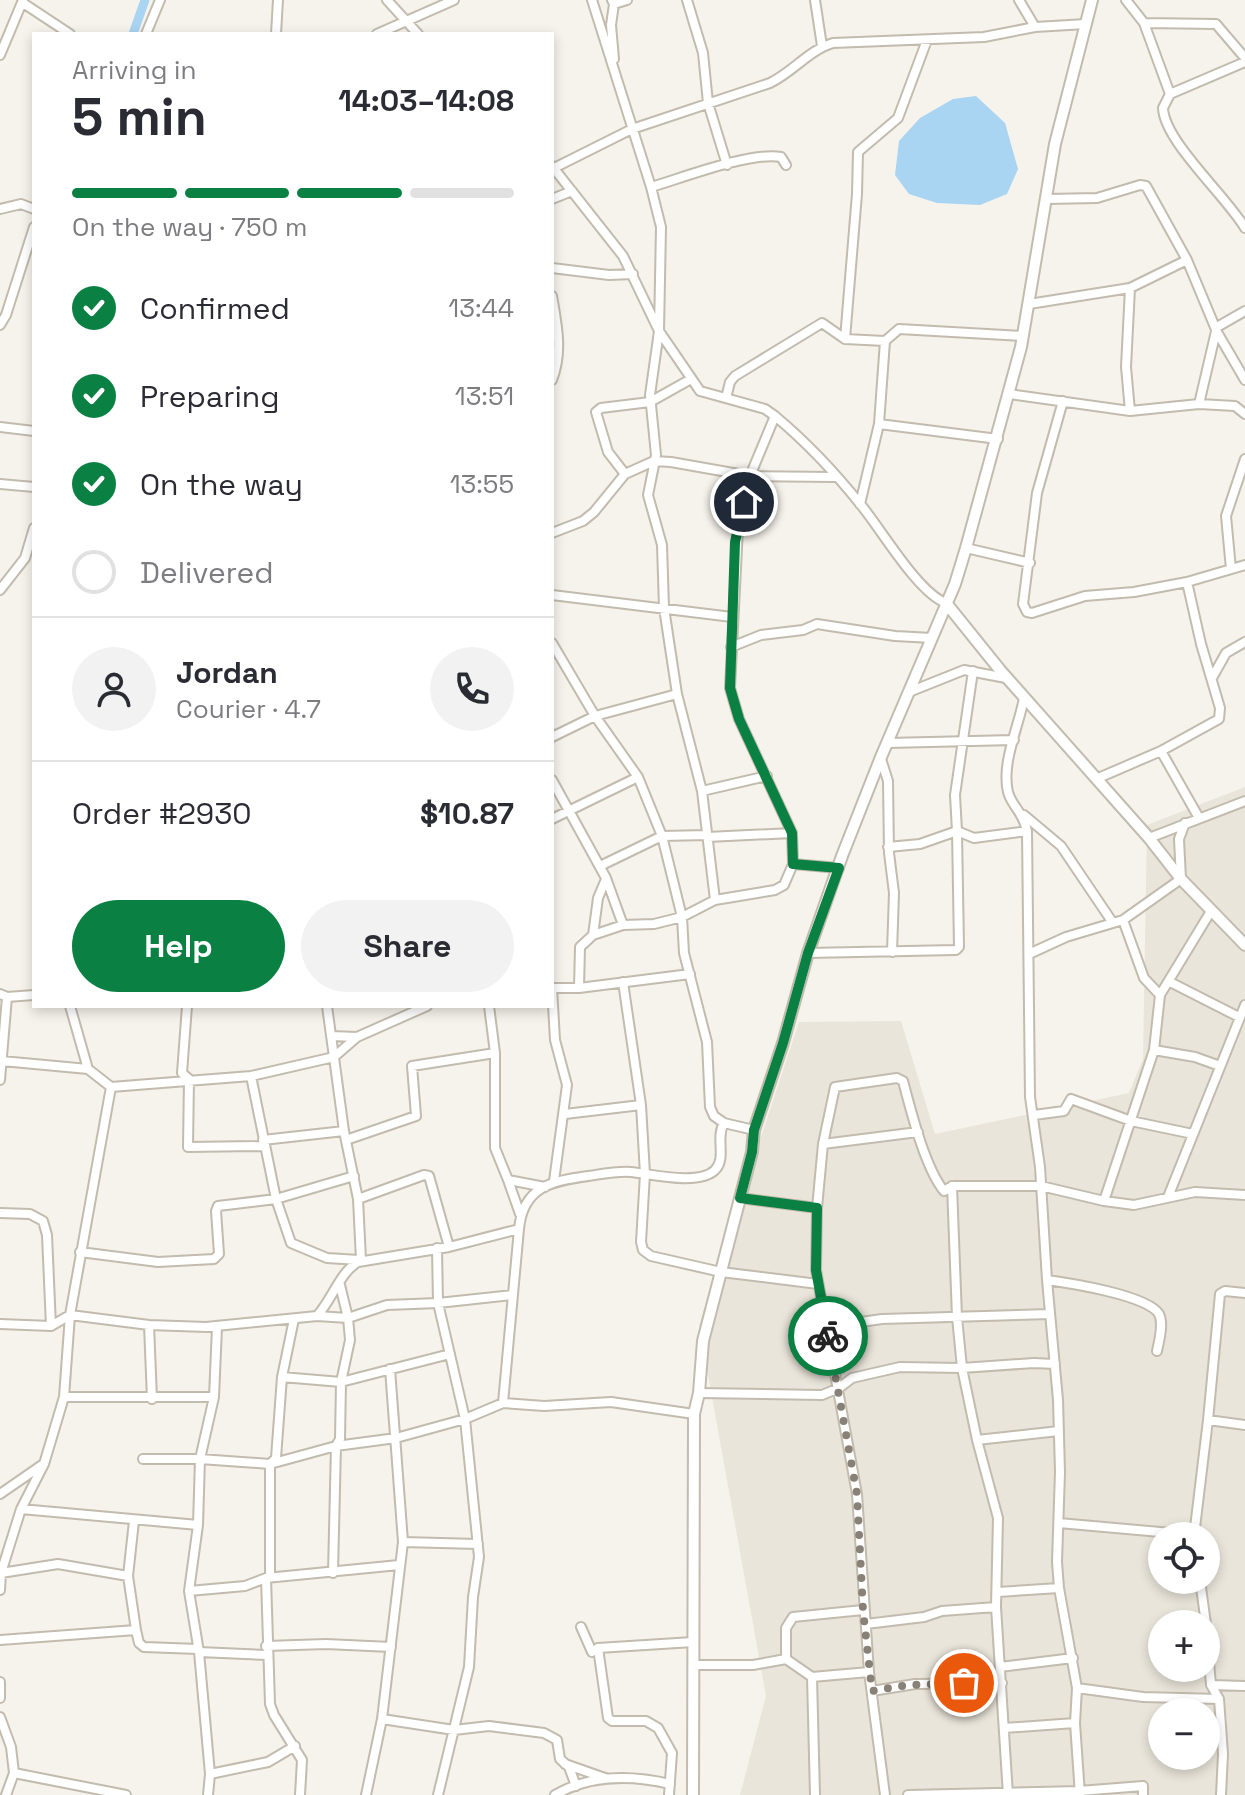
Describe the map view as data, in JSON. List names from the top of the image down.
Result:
{
  "page": {
    "heading": ["5 min", "Arriving in", "14:03–14:08"],
    "panel": [
      "Jordan",
      "Courier · 4.7",
      "Order #2930",
      "$10.87"
    ],
    "bar": "On the way · 750 m",
    "list": [
      ["Confirmed", "13:44"],
      ["Preparing", "13:51"],
      ["On the way", "13:55"],
      "Delivered"
    ],
    "buttons": ["Help", "Share"],
    "map_buttons": ["+", "−"]
  }
}
